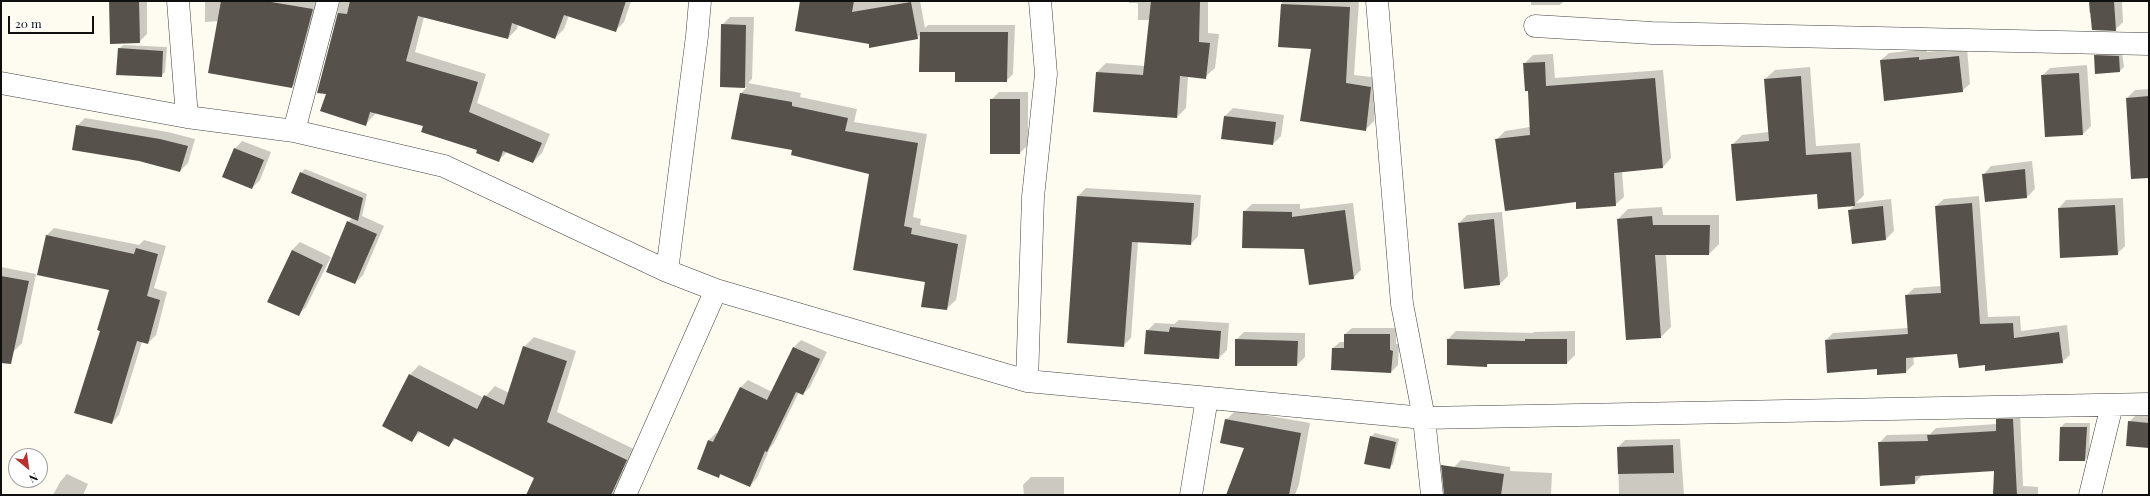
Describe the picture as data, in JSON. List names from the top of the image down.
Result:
{
  "scale_bar": "20 m",
  "north": "bottom right"
}
